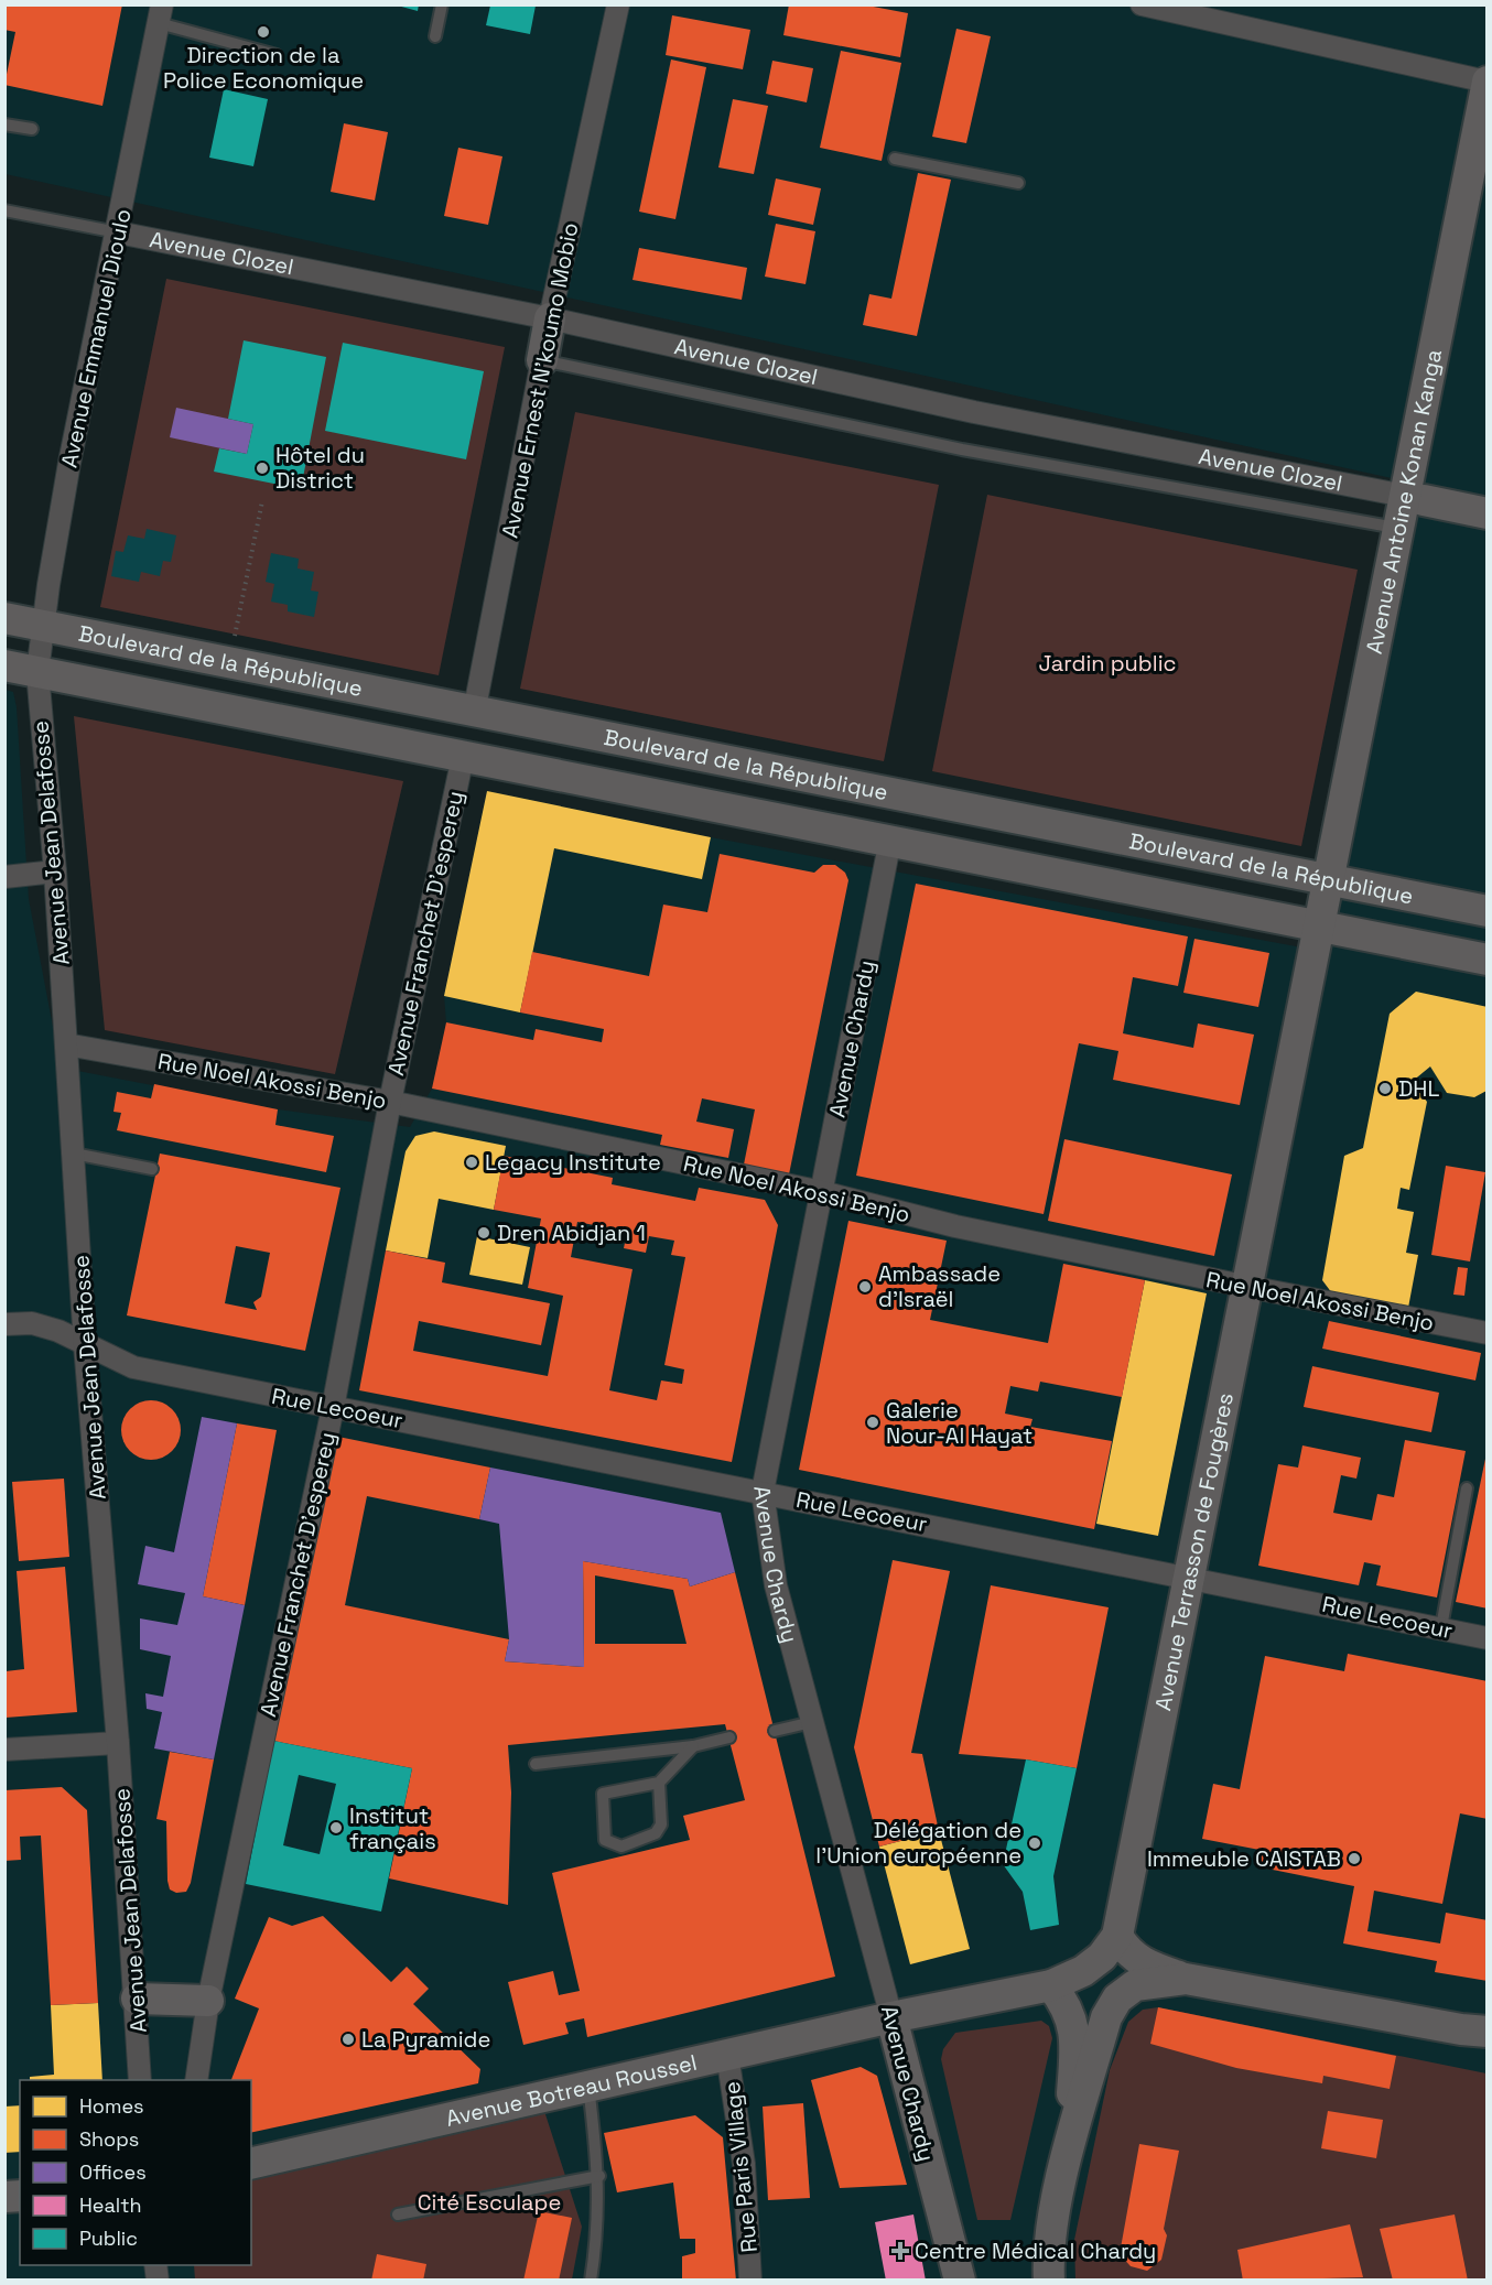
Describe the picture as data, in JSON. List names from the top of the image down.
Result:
{
  "streets": {
    "street": [
      "Avenue Clozel",
      "Avenue Emmanuel Dioulo",
      "Avenue Ernest N'koumo Mobio",
      "Avenue Antoine Konan Kanga",
      "Boulevard de la République",
      "Avenue Jean Delafosse",
      "Avenue Franchet D'esperey",
      "Avenue Chardy",
      "Rue Noel Akossi Benjo",
      "Rue Lecoeur",
      "Avenue Terrasson de Fougères",
      "Avenue Botreau Roussel",
      "Rue Paris Village"
    ]
  },
  "crossings": [
    ["Avenue Clozel", "Avenue Emmanuel Dioulo"],
    ["Avenue Clozel", "Avenue Ernest N'koumo Mobio"],
    ["Avenue Clozel", "Avenue Antoine Konan Kanga"],
    ["Avenue Emmanuel Dioulo", "Boulevard de la République"],
    ["Avenue Emmanuel Dioulo", "Avenue Jean Delafosse"],
    ["Avenue Ernest N'koumo Mobio", "Boulevard de la République"],
    ["Avenue Ernest N'koumo Mobio", "Avenue Franchet D'esperey"],
    ["Avenue Antoine Konan Kanga", "Boulevard de la République"],
    ["Avenue Antoine Konan Kanga", "Avenue Terrasson de Fougères"],
    ["Boulevard de la République", "Avenue Jean Delafosse"],
    ["Boulevard de la République", "Avenue Franchet D'esperey"],
    ["Boulevard de la République", "Avenue Chardy"],
    ["Boulevard de la République", "Avenue Terrasson de Fougères"],
    ["Avenue Jean Delafosse", "Rue Noel Akossi Benjo"],
    ["Avenue Jean Delafosse", "Rue Lecoeur"],
    ["Avenue Franchet D'esperey", "Rue Noel Akossi Benjo"],
    ["Avenue Franchet D'esperey", "Rue Lecoeur"],
    ["Avenue Chardy", "Rue Noel Akossi Benjo"],
    ["Avenue Chardy", "Rue Lecoeur"],
    ["Avenue Chardy", "Avenue Terrasson de Fougères"],
    ["Avenue Chardy", "Avenue Botreau Roussel"],
    ["Rue Noel Akossi Benjo", "Avenue Terrasson de Fougères"],
    ["Rue Lecoeur", "Avenue Terrasson de Fougères"],
    ["Avenue Terrasson de Fougères", "Avenue Botreau Roussel"],
    ["Avenue Botreau Roussel", "Rue Paris Village"]
  ],
  "parks": ["Jardin public", "Cité Esculape"],
  "places": {
    "other": [
      "Direction de la Police Economique",
      "Hôtel du District",
      "DHL",
      "Legacy Institute",
      "Dren Abidjan 1",
      "Ambassade d'Israël",
      "Galerie Nour-Al Hayat",
      "Institut français",
      "Délégation de l’Union européenne",
      "Immeuble CAISTAB",
      "La Pyramide"
    ],
    "health": ["Centre Médical Chardy"]
  },
  "legend": [
    "Homes",
    "Shops",
    "Offices",
    "Health",
    "Public"
  ]
}
